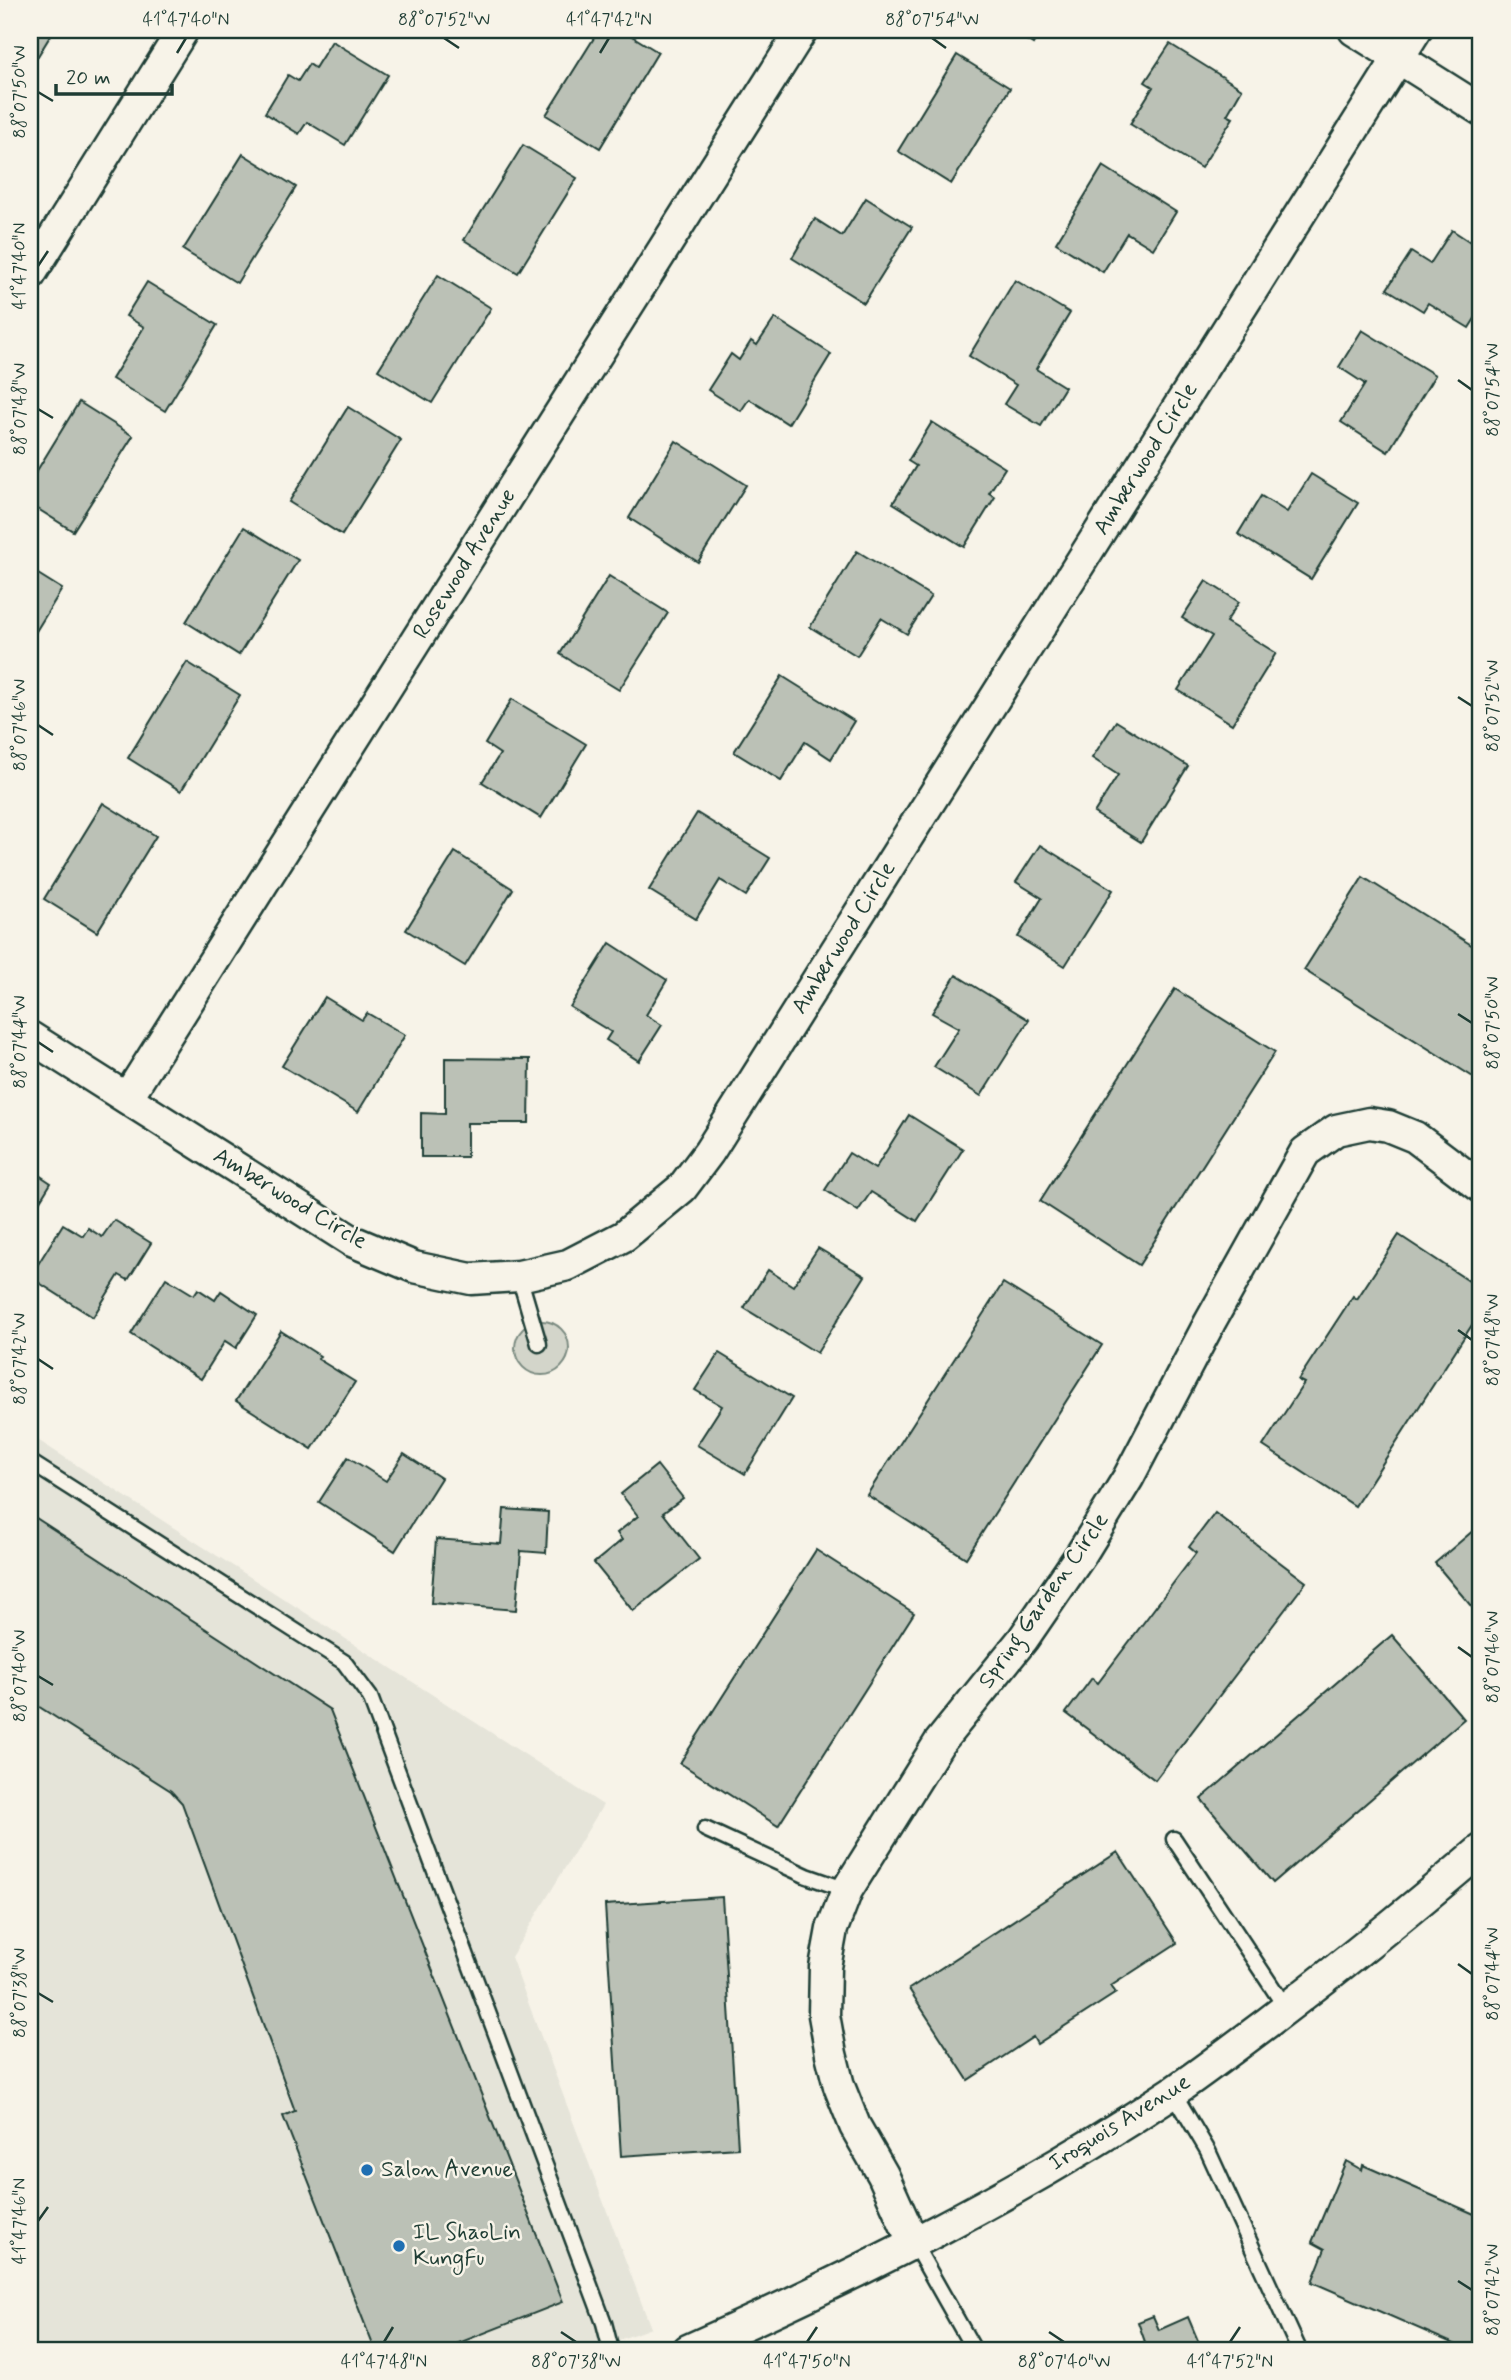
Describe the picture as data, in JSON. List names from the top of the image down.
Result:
{
  "streets": {
    "street": [
      "Amberwood Circle",
      "Rosewood Avenue",
      "Spring Garden Circle",
      "Iroquois Avenue"
    ]
  },
  "crossings": [
    ["Amberwood Circle", "Rosewood Avenue"],
    ["Spring Garden Circle", "Iroquois Avenue"]
  ],
  "places": ["Salon Avenue", "IL ShaoLin KungFu"],
  "scale_bar": "20 m",
  "coordinates": [
    "41°47'40\"N",
    "88°07'52\"W",
    "41°47'42\"N",
    "88°07'54\"W",
    "88°07'50\"W",
    "88°07'48\"W",
    "88°07'46\"W",
    "88°07'44\"W",
    "88°07'42\"W",
    "88°07'40\"W",
    "88°07'38\"W",
    "41°47'46\"N",
    "41°47'48\"N",
    "41°47'50\"N",
    "41°47'52\"N"
  ]
}
